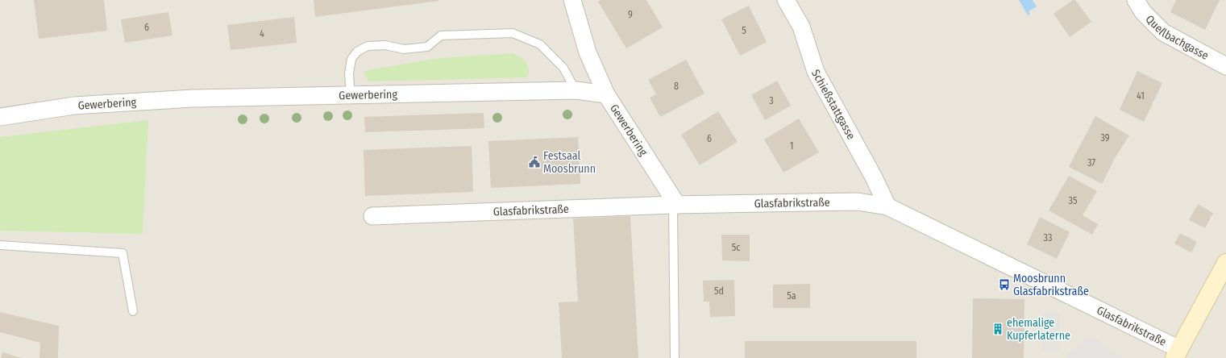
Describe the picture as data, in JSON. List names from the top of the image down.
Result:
{
  "streets": {
    "street": [
      "Quellbachgasse",
      "Gewerbering",
      "Schießstattgasse",
      "Glasfabrikstraße"
    ]
  },
  "crossings": [
    ["Gewerbering", "Glasfabrikstraße"],
    ["Schießstattgasse", "Glasfabrikstraße"]
  ],
  "places": {
    "public building": ["Festsaal Moosbrunn"],
    "bus stop": ["Moosbrunn Glasfabrikstraße"],
    "building": ["ehemalige Kupferlaterne"]
  },
  "house_numbers": [
    "9",
    "6",
    "5",
    "4",
    "8",
    "41",
    "3",
    "39",
    "6",
    "1",
    "37",
    "35",
    "33",
    "5c",
    "5d",
    "5a"
  ]
}
